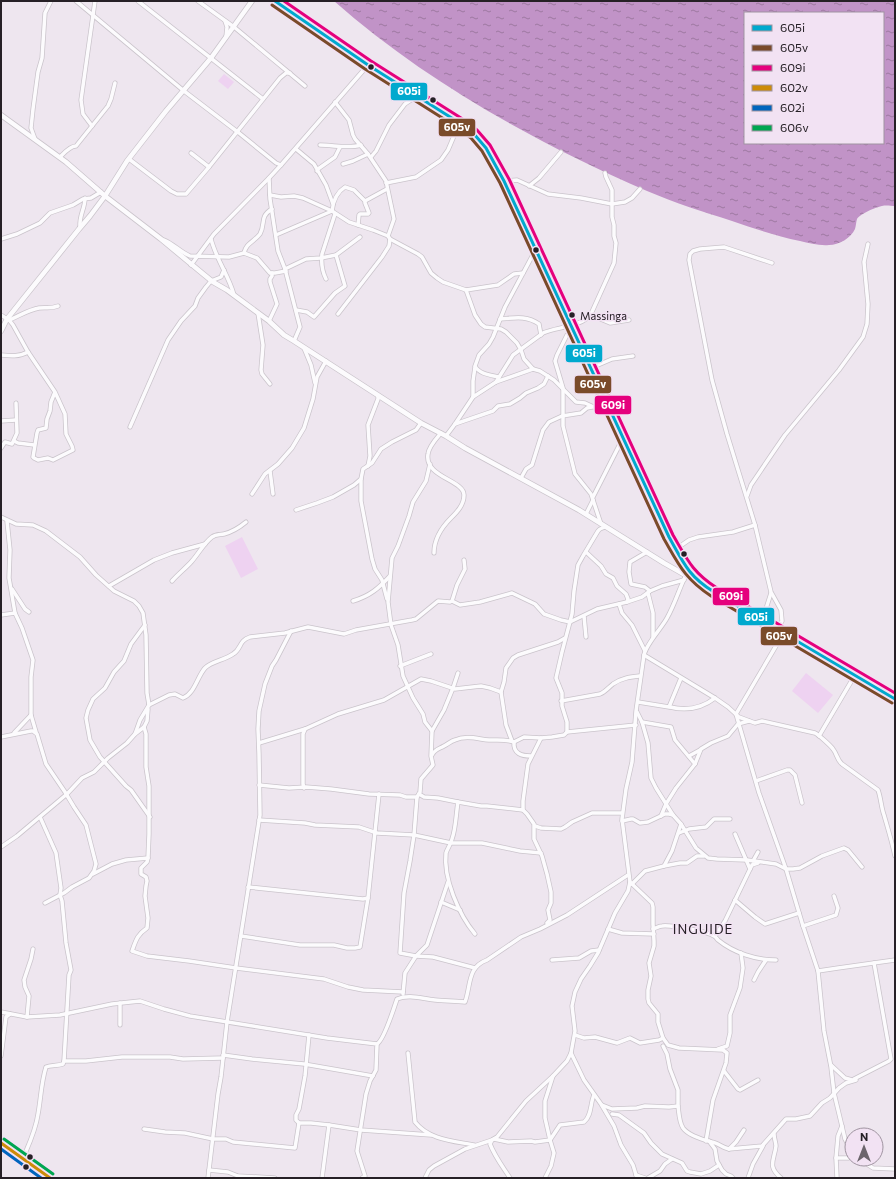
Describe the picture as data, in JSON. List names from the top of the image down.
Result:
{
  "districts": ["INGUIDE"],
  "places": ["Massinga"],
  "lines": [
    "transit line 605i",
    "transit line 609i",
    "transit line 605v",
    "transit line 606v",
    "transit line 602v",
    "transit line 602i"
  ],
  "legend": [
    "605i",
    "605v",
    "609i",
    "602v",
    "602i",
    "606v"
  ],
  "north": "top"
}
